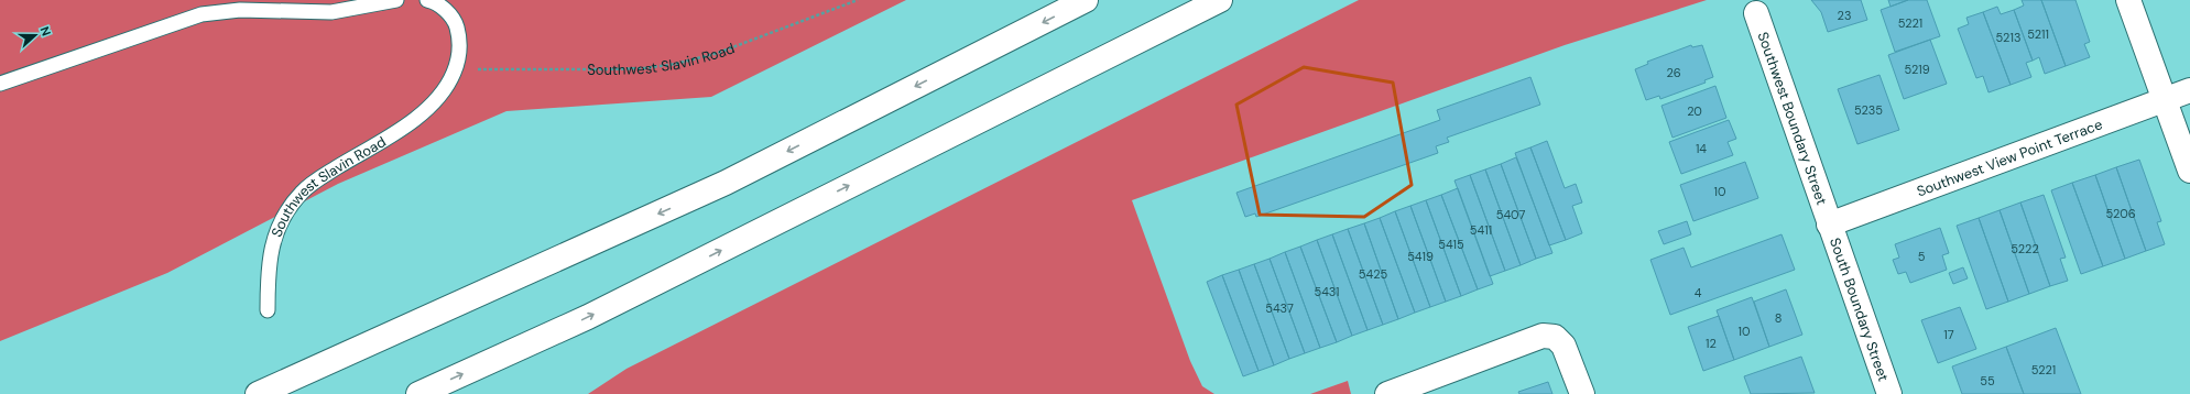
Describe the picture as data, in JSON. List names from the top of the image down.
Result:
{
  "streets": {
    "main road": ["Southwest Boundary Street", "Southwest View Point Terrace", "South Boundary Street"],
    "lane": ["Southwest Slavin Road"]
  },
  "crossings": [
    ["Southwest Boundary Street", "Southwest View Point Terrace"],
    ["Southwest Boundary Street", "South Boundary Street"],
    ["Southwest View Point Terrace", "South Boundary Street"]
  ],
  "house_numbers": [
    "23",
    "5221",
    "5211",
    "5213",
    "5219",
    "26",
    "5235",
    "20",
    "14",
    "10",
    "5206",
    "5407",
    "5411",
    "5415",
    "5222",
    "5419",
    "5",
    "5425",
    "5431",
    "4",
    "5437",
    "8",
    "10",
    "17",
    "12",
    "5221",
    "55"
  ],
  "north": "right"
}
